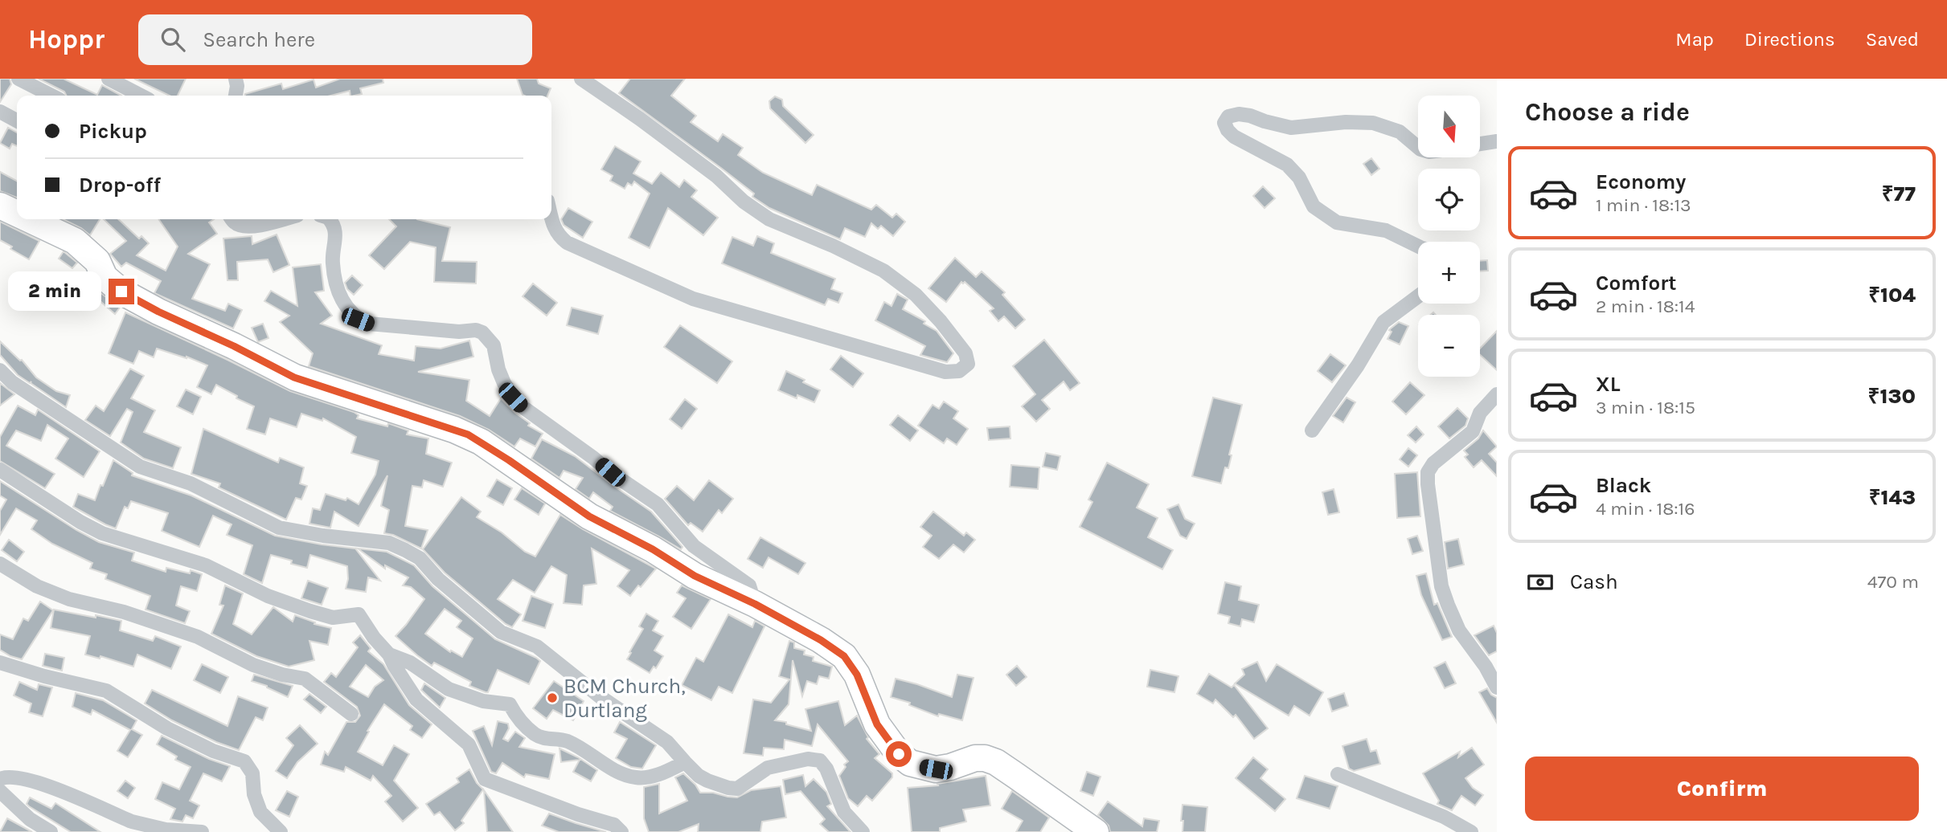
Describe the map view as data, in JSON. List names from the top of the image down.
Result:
{
  "places": ["BCM Church, Durtlang"],
  "north": "bottom",
  "page": {
    "header": "Hoppr",
    "search": "Search here",
    "nav": ["Map", "Directions", "Saved"],
    "heading": "Choose a ride",
    "map_buttons": ["+", "−"],
    "banner": ["Pickup", "Drop-off"],
    "list": [
      {
        "name": "Economy",
        "note": "1 min · 18:13",
        "value": "₹77"
      },
      {
        "name": "Comfort",
        "note": "2 min · 18:14",
        "value": "₹104"
      },
      {
        "name": "XL",
        "note": "3 min · 18:15",
        "value": "₹130"
      },
      {
        "name": "Black",
        "note": "4 min · 18:16",
        "value": "₹143"
      }
    ],
    "bubble": "2 min",
    "pay": ["Cash", "470 m"],
    "buttons": "Confirm"
  }
}
